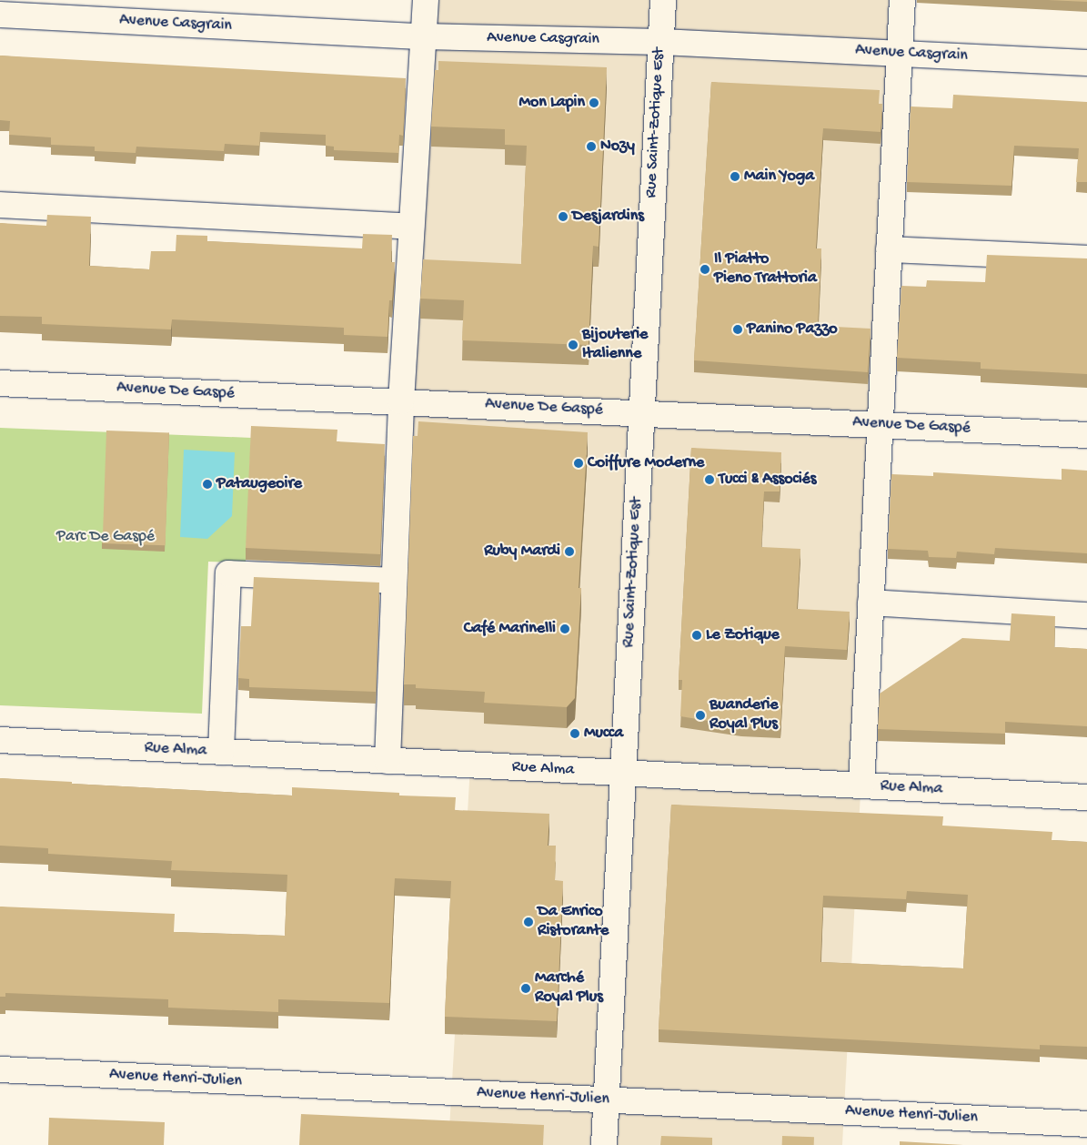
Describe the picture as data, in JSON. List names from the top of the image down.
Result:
{
  "streets": {
    "street": [
      "Avenue Casgrain",
      "Rue Saint-Zotique Est",
      "Avenue De Gaspé",
      "Rue Alma",
      "Avenue Henri-Julien"
    ]
  },
  "crossings": [
    ["Avenue Casgrain", "Rue Saint-Zotique Est"],
    ["Rue Saint-Zotique Est", "Avenue De Gaspé"],
    ["Rue Saint-Zotique Est", "Rue Alma"],
    ["Rue Saint-Zotique Est", "Avenue Henri-Julien"]
  ],
  "parks": ["Parc De Gaspé"],
  "places": [
    "Mon Lapin",
    "Nozy",
    "Main Yoga",
    "Desjardins",
    "Il Piatto Pieno Trattoria",
    "Panino Pazzo",
    "Bijouterie Italienne",
    "Coiffure Moderne",
    "Tucci & Associés",
    "Pataugeoire",
    "Ruby Mardi",
    "Café Marinelli",
    "Le Zotique",
    "Buanderie Royal Plus",
    "Mucca",
    "Da Enrico Ristorante",
    "Marché Royal Plus"
  ]
}
